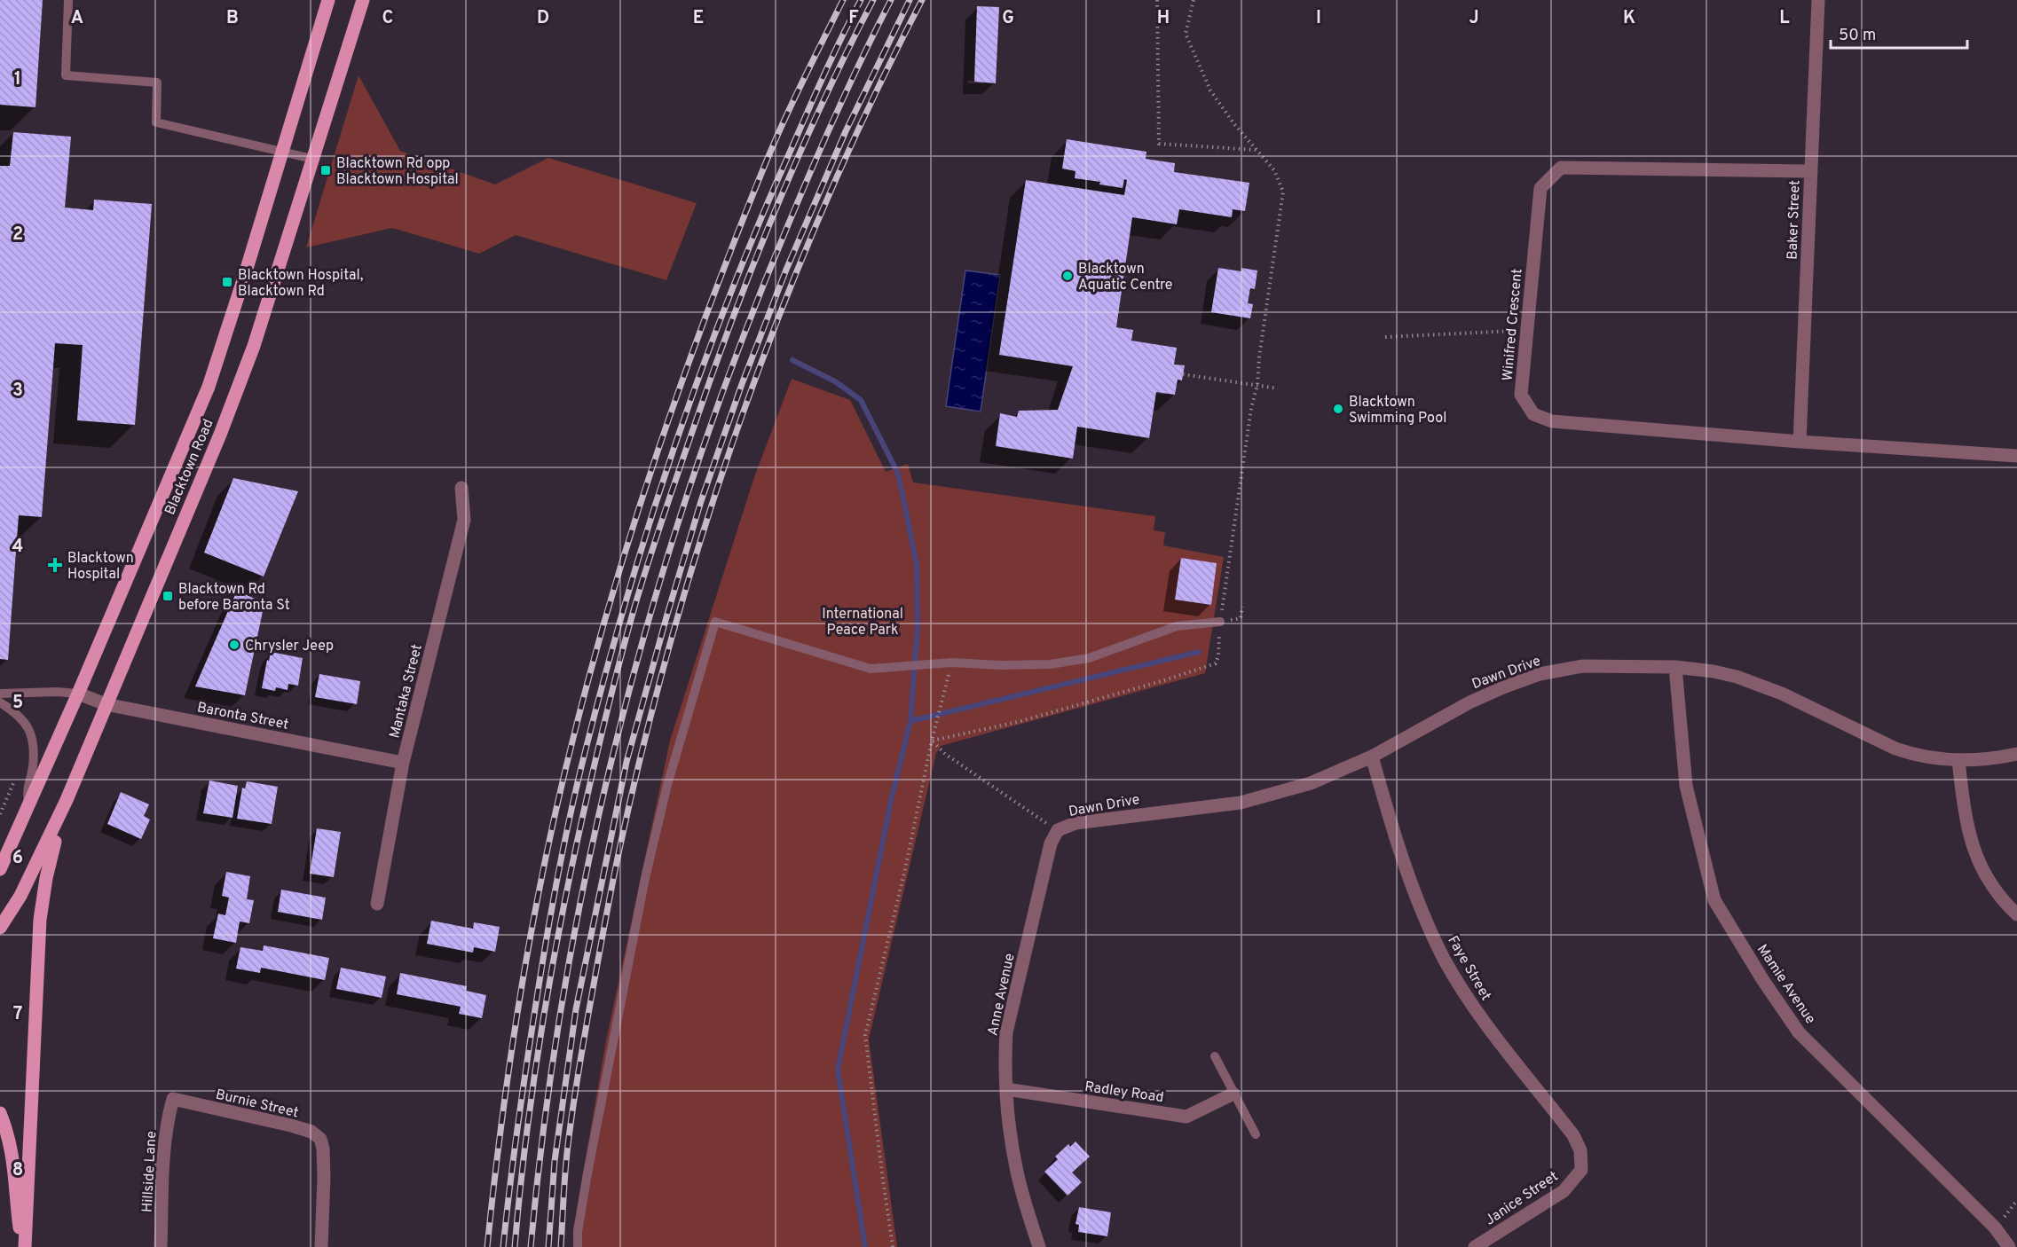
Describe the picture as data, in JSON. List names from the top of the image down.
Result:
{
  "streets": {
    "main road": ["Blacktown Road"],
    "street": [
      "Baker Street",
      "Winifred Crescent",
      "Dawn Drive",
      "Mantaka Street",
      "Baronta Street",
      "Faye Street",
      "Mamie Avenue",
      "Anne Avenue",
      "Radley Road",
      "Burnie Street",
      "Hillside Lane",
      "Janice Street"
    ]
  },
  "crossings": [
    ["Baker Street", "Winifred Crescent"],
    ["Blacktown Road", "Baronta Street"],
    ["Dawn Drive", "Faye Street"],
    ["Dawn Drive", "Mamie Avenue"],
    ["Dawn Drive", "Anne Avenue"],
    ["Mantaka Street", "Baronta Street"],
    ["Faye Street", "Janice Street"],
    ["Anne Avenue", "Radley Road"],
    ["Burnie Street", "Hillside Lane"]
  ],
  "parks": ["International Peace Park"],
  "places": {
    "transit": ["Blacktown Rd opp Blacktown Hospital", "Blacktown Hospital, Blacktown Rd", "Blacktown Rd before Baronta St"],
    "other": ["Blacktown Aquatic Centre", "Blacktown Swimming Pool", "Chrysler Jeep"],
    "health": ["Blacktown Hospital"]
  },
  "scale_bar": "50 m",
  "grid": {
    "columns": [
      "A",
      "B",
      "C",
      "D",
      "E",
      "F",
      "G",
      "H",
      "I",
      "J",
      "K",
      "L"
    ],
    "rows": [
      "1",
      "2",
      "3",
      "4",
      "5",
      "6",
      "7",
      "8"
    ]
  }
}
